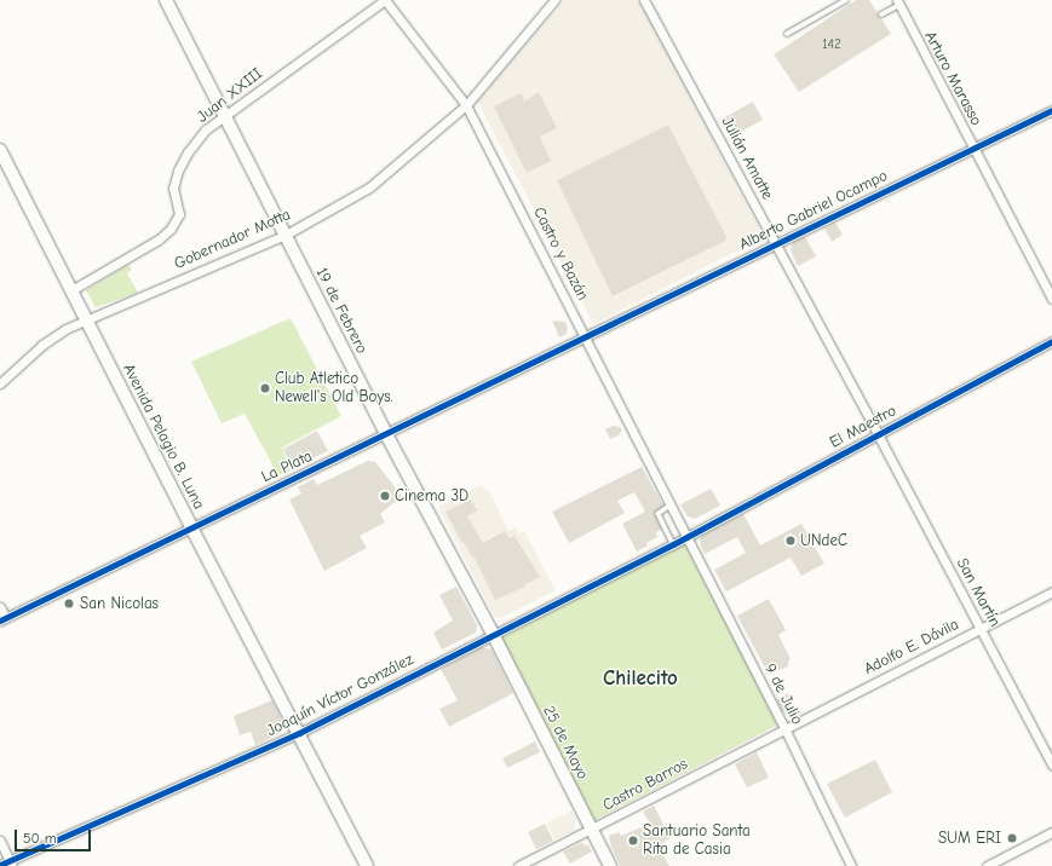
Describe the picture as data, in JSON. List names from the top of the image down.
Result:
{
  "streets": {
    "main road": ["19 de Febrero", "Avenida Pelagio B. Luna", "25 de Mayo"],
    "street": [
      "Arturo Marasso",
      "Juan XXIII",
      "Julián Amatte",
      "Alberto Gabriel Ocampo",
      "Gobernador Motta",
      "Castro y Bazán",
      "El Maestro",
      "La Plata",
      "San Martín",
      "Adolfo E. Dávila",
      "9 de Julio",
      "Joaquín Víctor González",
      "Castro Barros"
    ]
  },
  "crossings": [
    ["Arturo Marasso", "Alberto Gabriel Ocampo"],
    ["Juan XXIII", "Castro y Bazán"],
    ["Juan XXIII", "19 de Febrero"],
    ["Juan XXIII", "Avenida Pelagio B. Luna"],
    ["Julián Amatte", "Alberto Gabriel Ocampo"],
    ["Julián Amatte", "El Maestro"],
    ["Julián Amatte", "San Martín"],
    ["Alberto Gabriel Ocampo", "Castro y Bazán"],
    ["Alberto Gabriel Ocampo", "La Plata"],
    ["Gobernador Motta", "Castro y Bazán"],
    ["Gobernador Motta", "19 de Febrero"],
    ["Gobernador Motta", "Avenida Pelagio B. Luna"],
    ["Castro y Bazán", "El Maestro"],
    ["Castro y Bazán", "La Plata"],
    ["Castro y Bazán", "9 de Julio"],
    ["Castro y Bazán", "Joaquín Víctor González"],
    ["19 de Febrero", "La Plata"],
    ["19 de Febrero", "Joaquín Víctor González"],
    ["19 de Febrero", "25 de Mayo"],
    ["El Maestro", "San Martín"],
    ["El Maestro", "9 de Julio"],
    ["El Maestro", "Joaquín Víctor González"],
    ["Avenida Pelagio B. Luna", "La Plata"],
    ["Avenida Pelagio B. Luna", "Joaquín Víctor González"],
    ["San Martín", "Adolfo E. Dávila"],
    ["Adolfo E. Dávila", "9 de Julio"],
    ["Adolfo E. Dávila", "Castro Barros"],
    ["9 de Julio", "Joaquín Víctor González"],
    ["9 de Julio", "Castro Barros"],
    ["Joaquín Víctor González", "25 de Mayo"],
    ["25 de Mayo", "Castro Barros"]
  ],
  "districts": ["Chilecito"],
  "places": [
    "Club Atletico Newell's Old Boys.",
    "Cinema 3D",
    "UNdeC",
    "San Nicolas",
    "SUM ERI",
    "Santuario Santa Rita de Casia"
  ],
  "house_numbers": ["142"],
  "scale_bar": "50 m"
}
